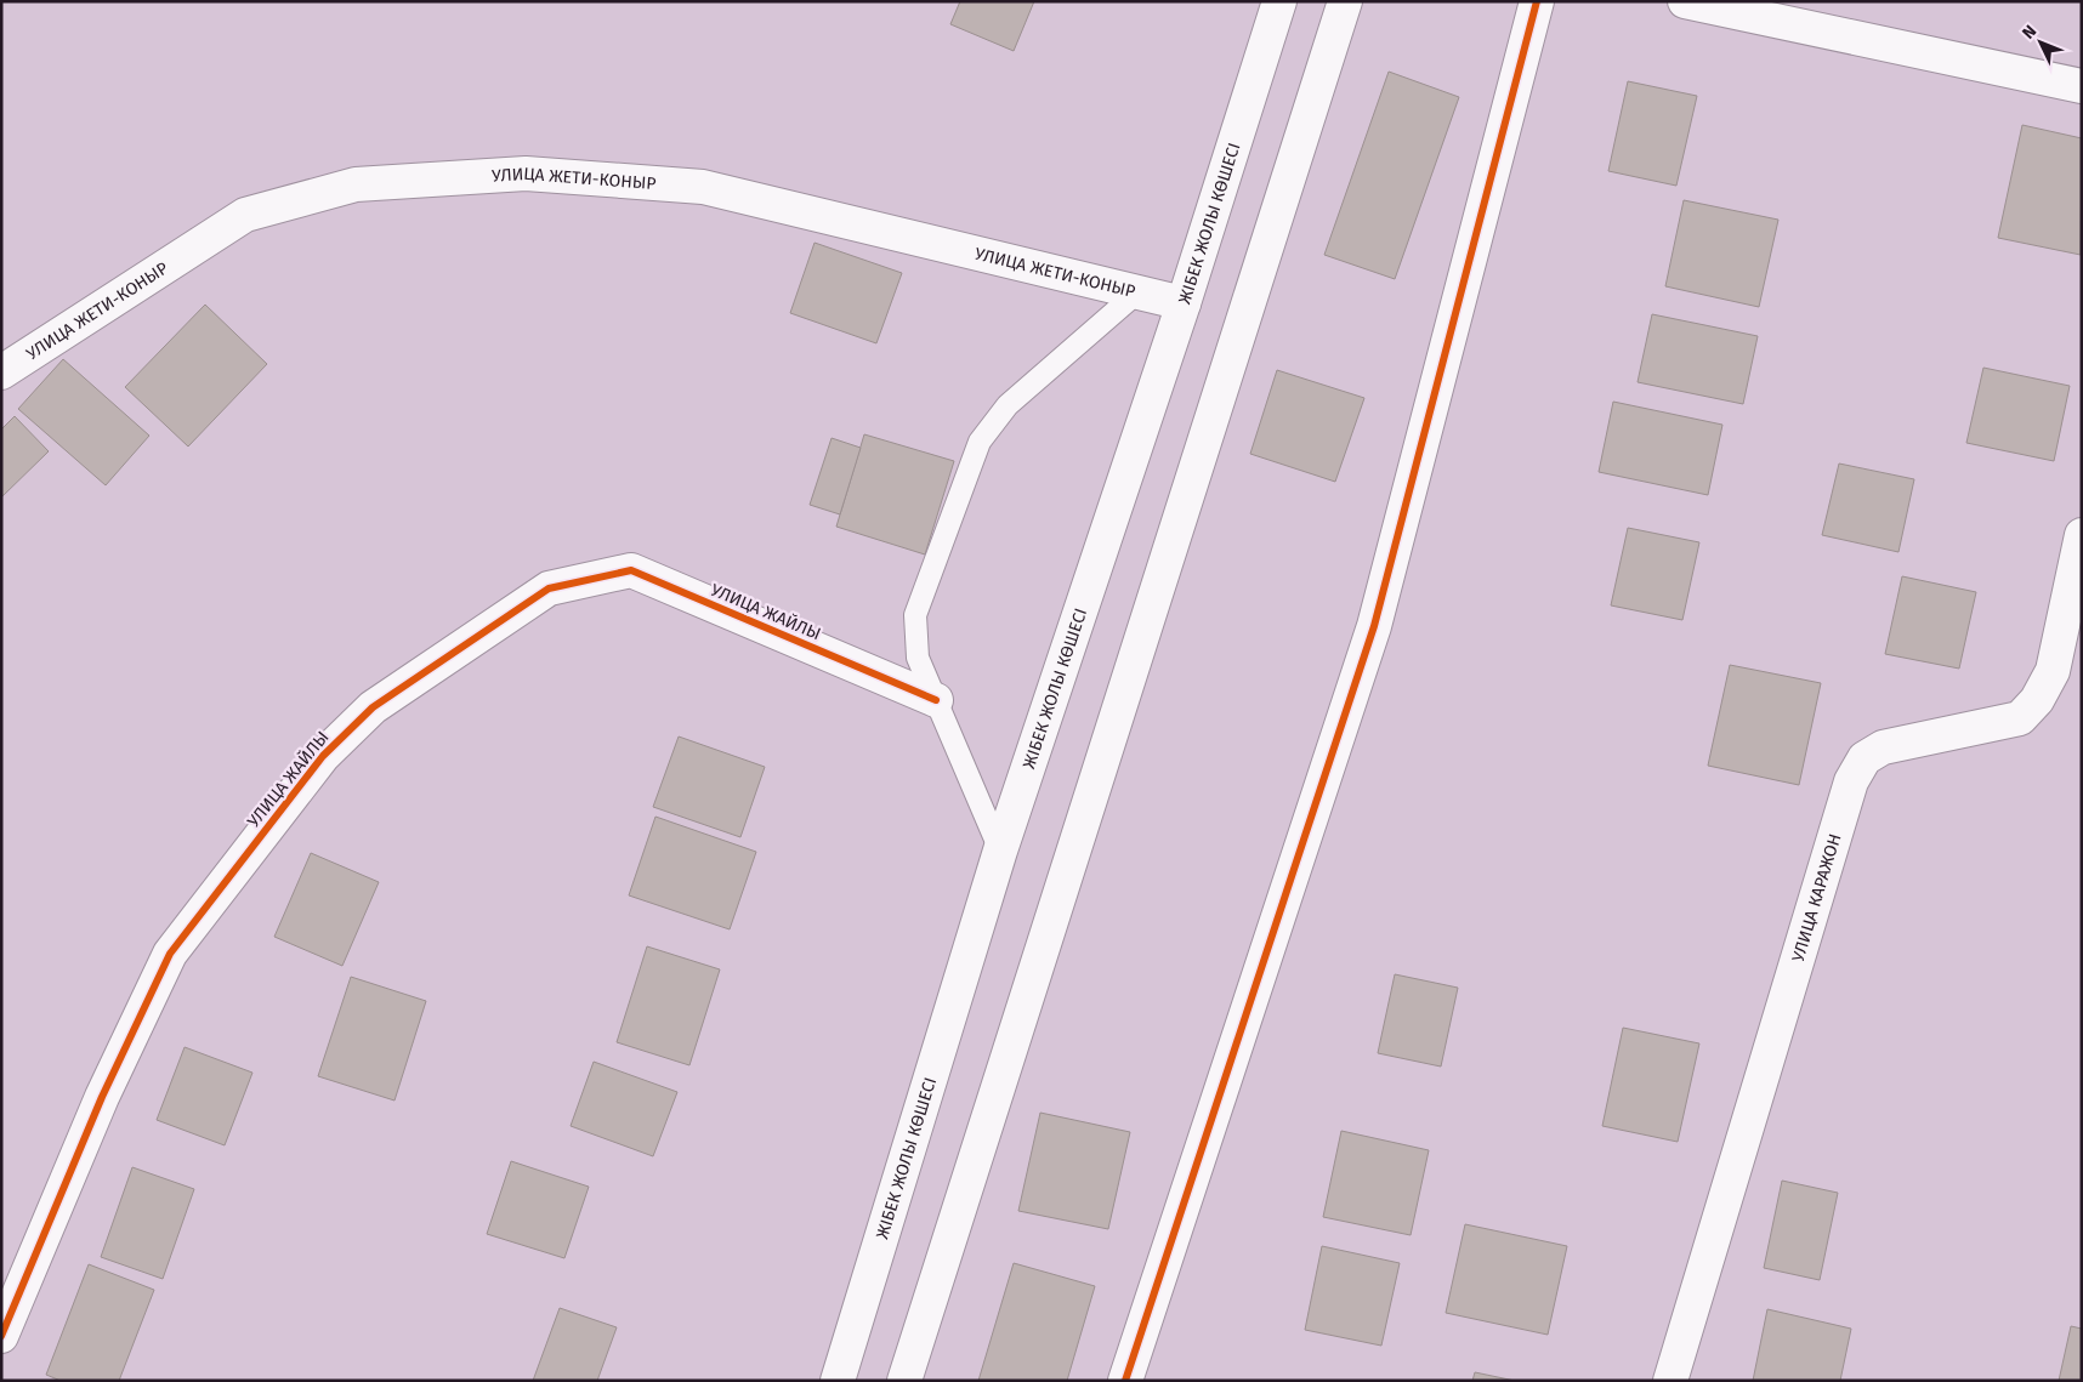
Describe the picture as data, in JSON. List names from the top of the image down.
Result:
{
  "streets": {
    "street": [
      "УЛИЦА ЖЕТИ-КОНЫР",
      "ЖІБЕК ЖОЛЫ КӨШЕСІ",
      "УЛИЦА ЖАЙЛЫ",
      "УЛИЦА КАРАЖОН"
    ]
  },
  "crossings": [
    ["УЛИЦА ЖЕТИ-КОНЫР", "ЖІБЕК ЖОЛЫ КӨШЕСІ"]
  ],
  "north": "top left"
}
